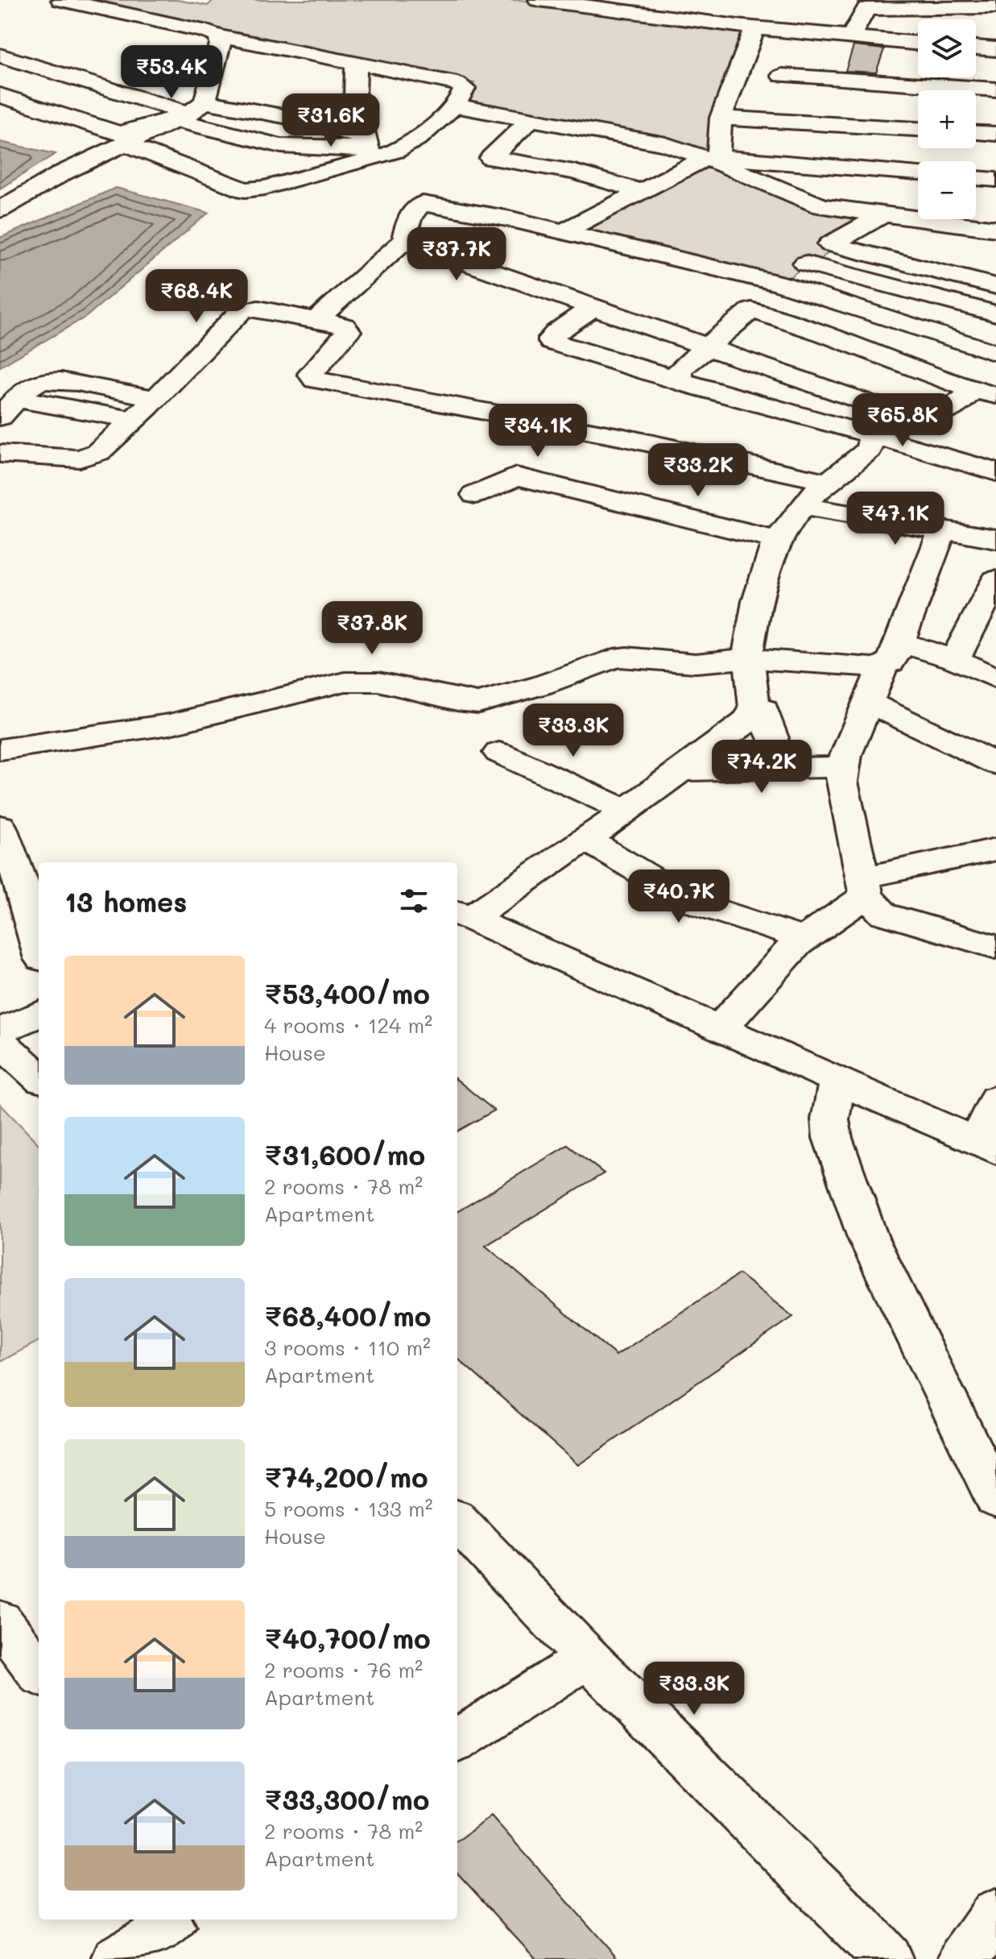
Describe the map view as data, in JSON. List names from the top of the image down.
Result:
{
  "page": {
    "map_buttons": ["+", "−"],
    "price": [
      "₹53.4K",
      "₹31.6K",
      "₹37.7K",
      "₹68.4K",
      "₹65.8K",
      "₹34.1K",
      "₹33.2K",
      "₹47.1K",
      "₹37.8K",
      "₹33.3K",
      "₹74.2K",
      "₹40.7K",
      "₹33.3K"
    ],
    "heading": "13 homes",
    "list": [
      {
        "name": "₹53,400/mo",
        "note": "4 rooms · 124 m² · House"
      },
      {
        "name": "₹31,600/mo",
        "note": "2 rooms · 78 m² · Apartment"
      },
      {
        "name": "₹68,400/mo",
        "note": "3 rooms · 110 m² · Apartment"
      },
      {
        "name": "₹74,200/mo",
        "note": "5 rooms · 133 m² · House"
      },
      {
        "name": "₹40,700/mo",
        "note": "2 rooms · 76 m² · Apartment"
      },
      {
        "name": "₹33,300/mo",
        "note": "2 rooms · 78 m² · Apartment"
      }
    ]
  }
}
